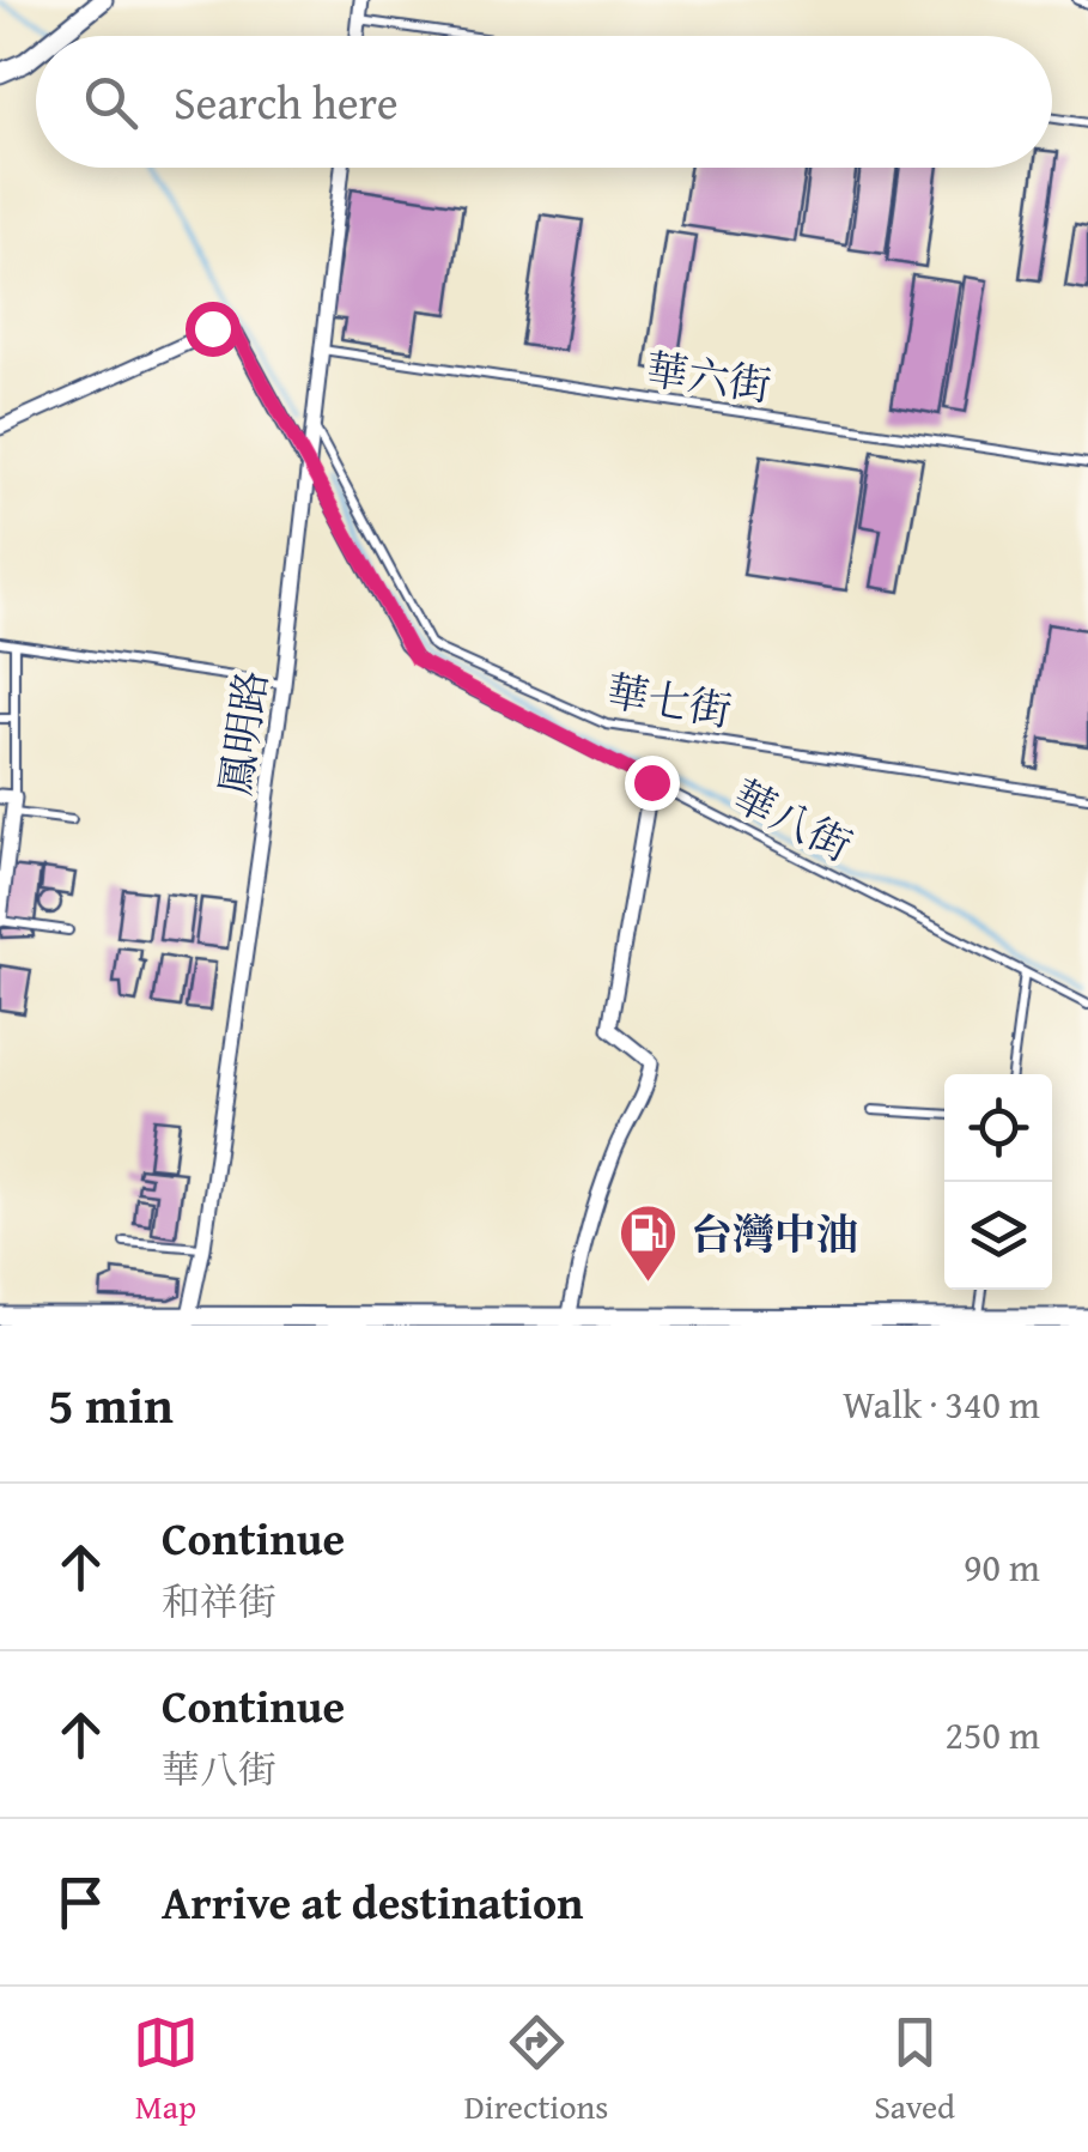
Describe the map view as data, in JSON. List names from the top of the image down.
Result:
{
  "streets": {
    "street": ["鳳明路"],
    "lane": ["華六街", "華七街", "華八街"]
  },
  "crossings": [
    ["華六街", "鳳明路"],
    ["華七街", "鳳明路"],
    ["鳳明路", "華八街"]
  ],
  "places": {
    "fuel station": ["台灣中油"]
  },
  "page": {
    "search": "Search here",
    "heading": ["5 min", "Walk · 340 m"],
    "list": [
      ["Continue", "和祥街", "90 m"],
      ["Continue", "華八街", "250 m"],
      "Arrive at destination"
    ],
    "nav": ["Map", "Directions", "Saved"]
  }
}
